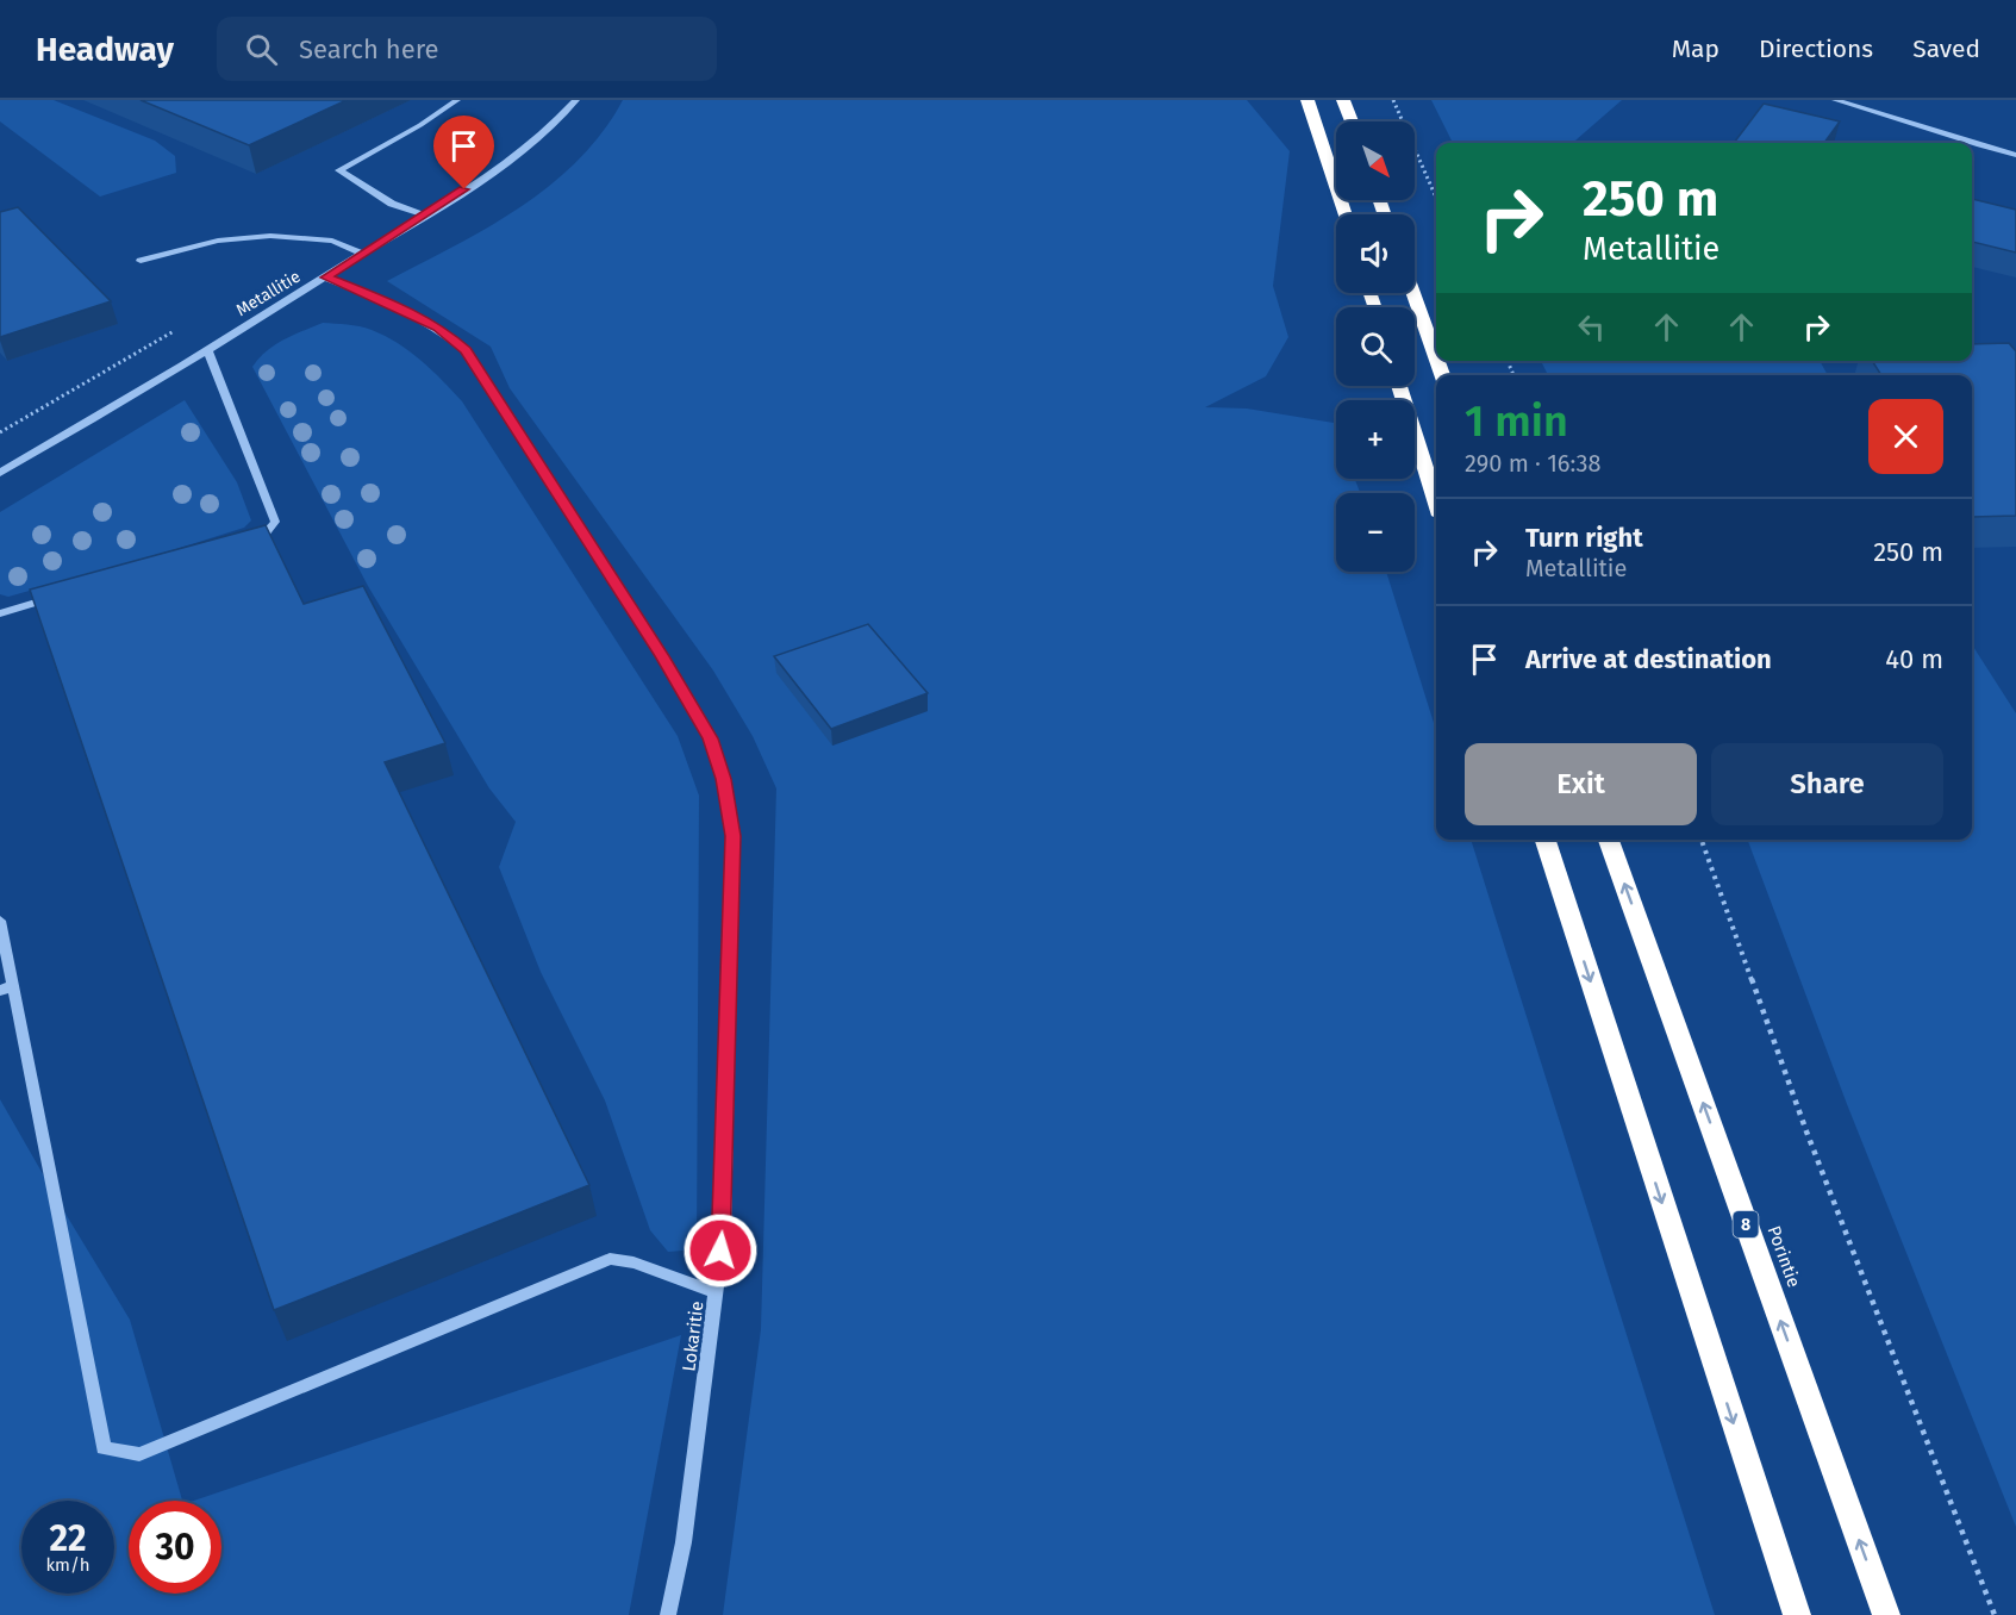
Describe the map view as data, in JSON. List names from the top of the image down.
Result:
{
  "streets": {
    "highway": ["8", "Porintie"],
    "street": ["Metallitie", "Lokaritie"]
  },
  "crossings": [
    ["Metallitie", "Lokaritie"]
  ],
  "north": "bottom right",
  "page": {
    "header": "Headway",
    "search": "Search here",
    "nav": ["Map", "Directions", "Saved"],
    "map_buttons": ["+", "−"],
    "turn": ["250 m", "Metallitie"],
    "heading": ["1 min", "290 m · 16:38"],
    "list": [
      {
        "name": "Turn right",
        "note": "Metallitie",
        "value": "250 m"
      },
      {
        "name": "Arrive at destination",
        "value": "40 m"
      }
    ],
    "buttons": ["Exit", "Share"],
    "speed": "22 km/h",
    "limit": "30"
  }
}
